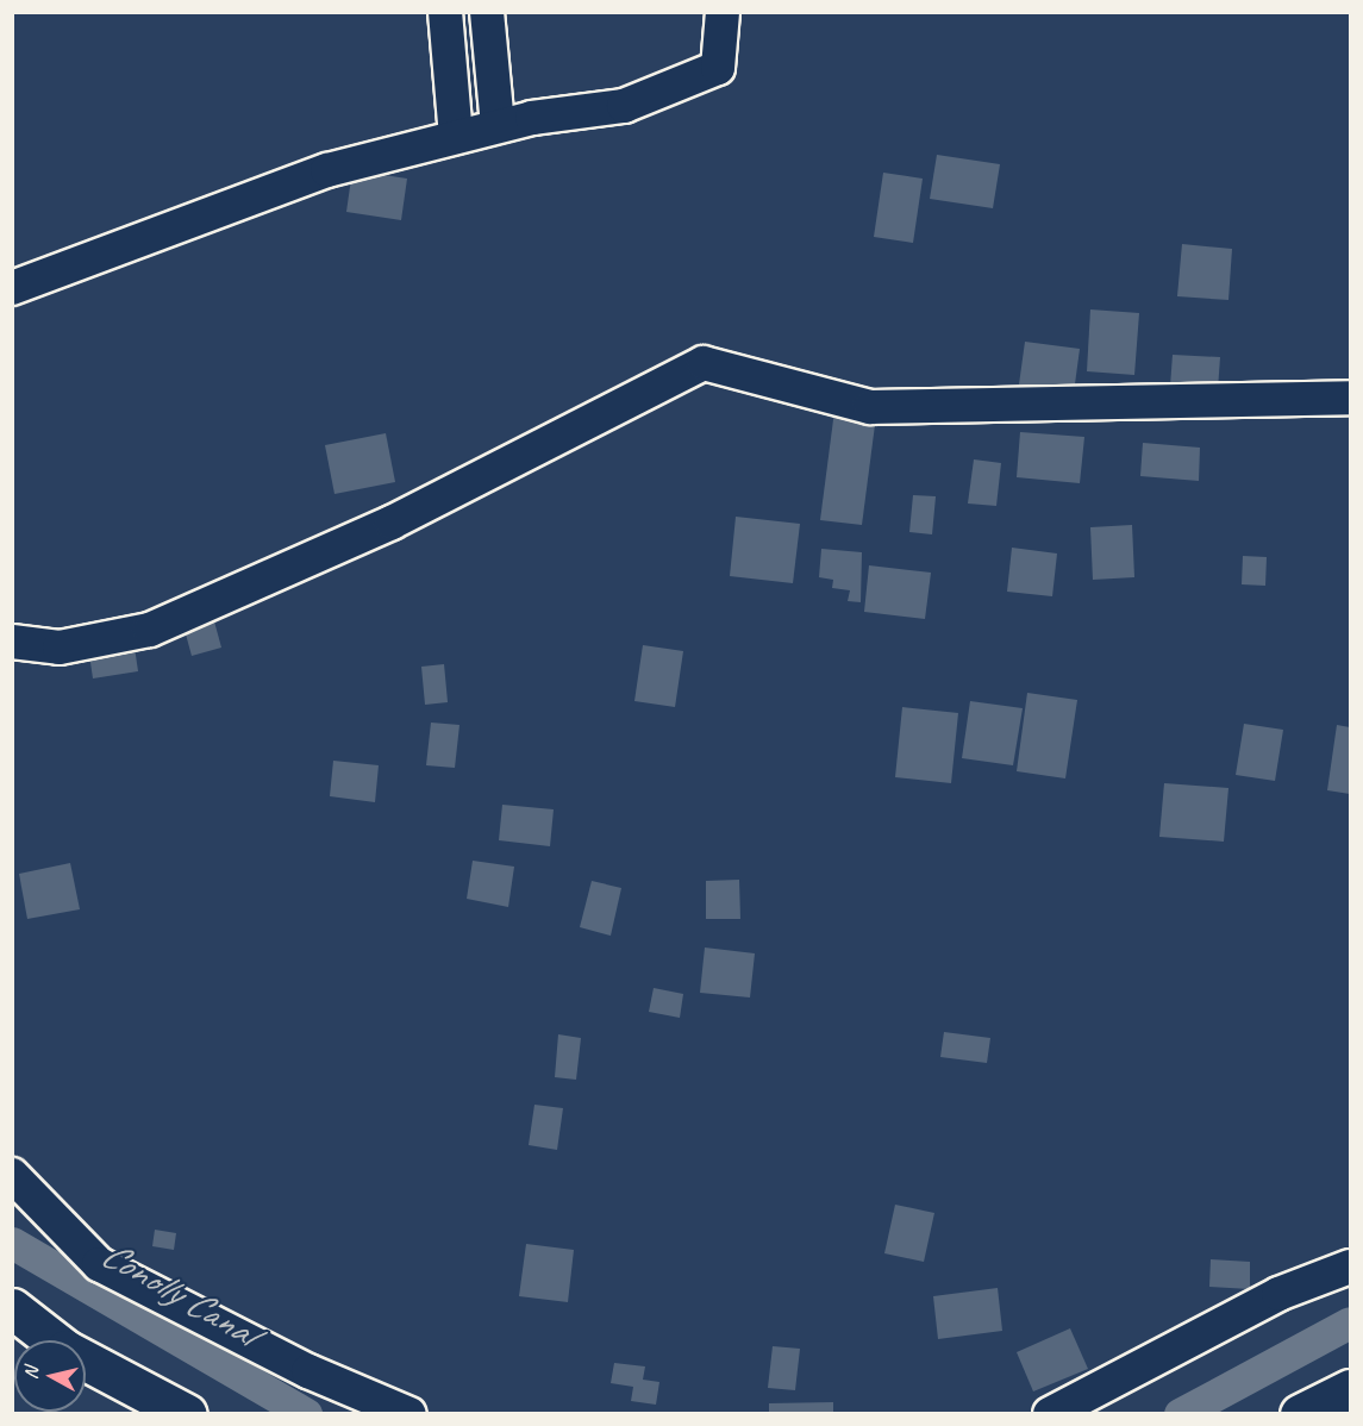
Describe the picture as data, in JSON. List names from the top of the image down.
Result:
{
  "water": ["Conolly Canal"],
  "north": "left"
}
